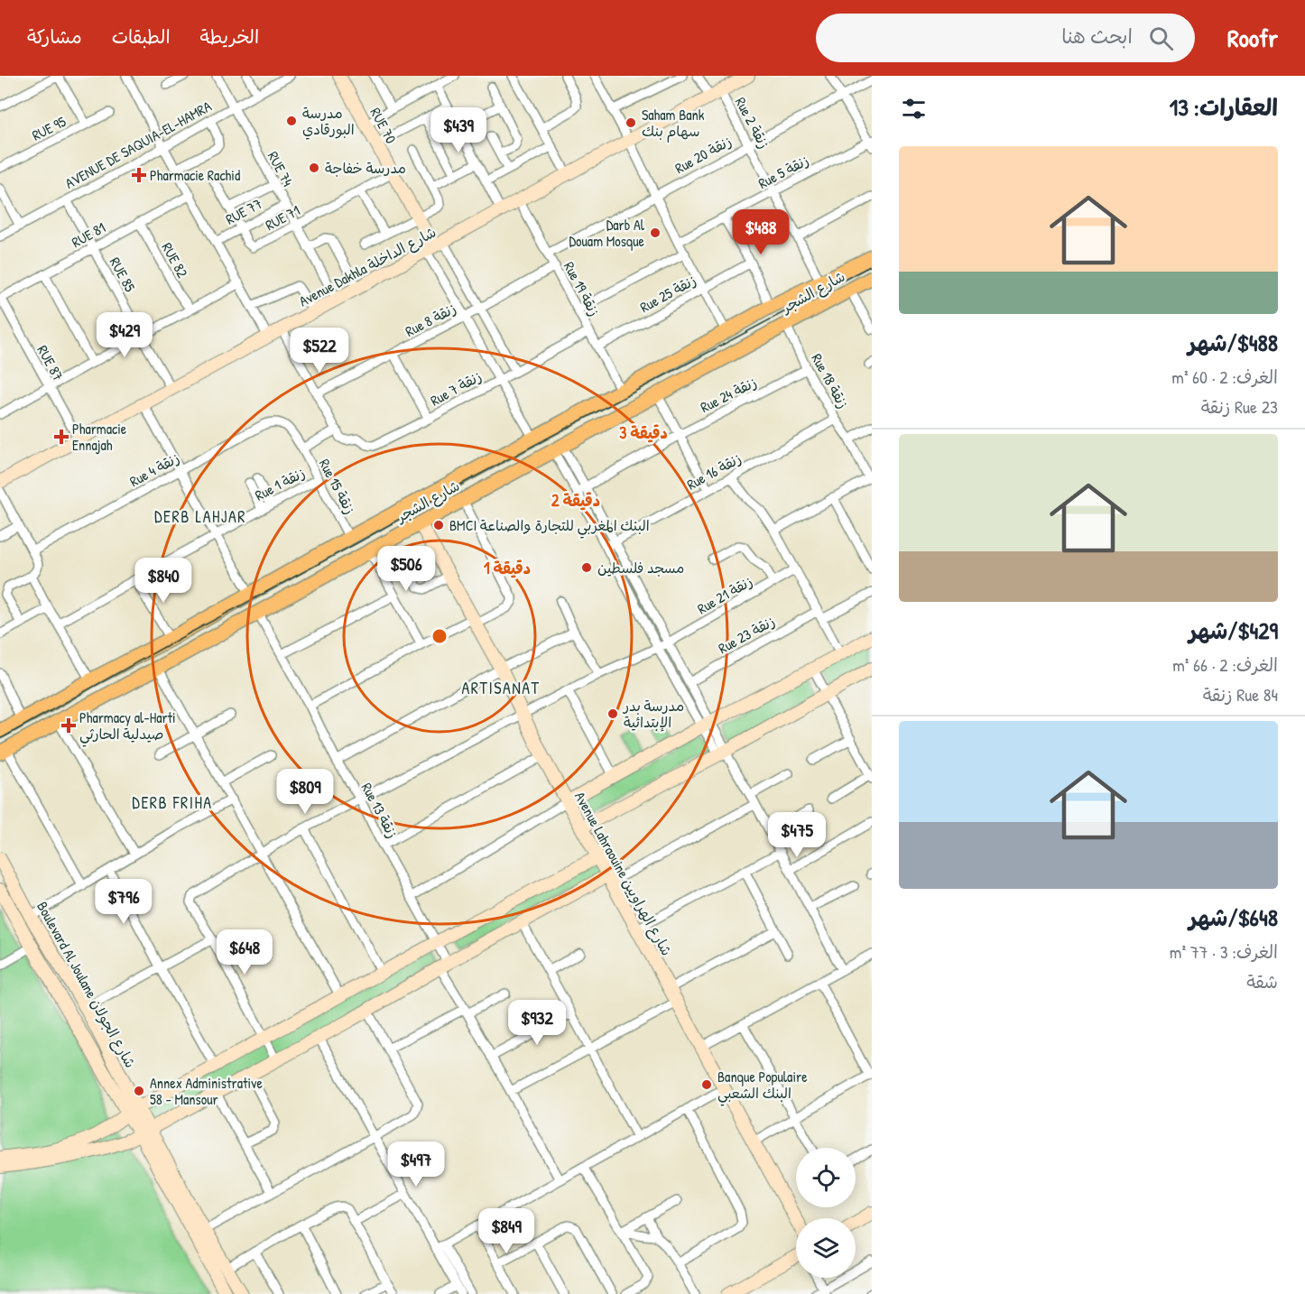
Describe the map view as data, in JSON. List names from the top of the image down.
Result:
{
  "streets": {
    "main road": ["شارع الشجر"],
    "street": [
      "Rue 2 زنقة",
      "RUE 70",
      "RUE 95",
      "AVENUE DE SAQUIA-EL-HAMRA",
      "Rue 20 زنقة",
      "RUE 74",
      "Rue 5 زنقة",
      "RUE 77",
      "RUE 71",
      "RUE 81",
      "RUE 82",
      "Avenue Dakhla شارع الداخلة",
      "RUE 85",
      "Rue 19 زنقة",
      "Rue 25 زنقة",
      "Rue 8 زنقة",
      "RUE 87",
      "Rue 18 زنقة",
      "Rue 7 زنقة",
      "Rue 24 زنقة",
      "Rue 4 زنقة",
      "Rue 16 زنقة",
      "Rue 1 زنقة",
      "Rue 15 زنقة",
      "Rue 21 زنقة",
      "Rue 23 زنقة",
      "Rue 13 زنقة",
      "Avenue Lahraouine شارع الهراويين",
      "Boulevard Al Joulane شارع الجولان"
    ]
  },
  "crossings": [
    ["Rue 2 زنقة", "Rue 20 زنقة"],
    ["Rue 2 زنقة", "Rue 5 زنقة"],
    ["Rue 2 زنقة", "Avenue Dakhla شارع الداخلة"],
    ["Rue 2 زنقة", "شارع الشجر"],
    ["RUE 70", "RUE 71"],
    ["RUE 70", "Avenue Dakhla شارع الداخلة"],
    ["AVENUE DE SAQUIA-EL-HAMRA", "RUE 74"],
    ["AVENUE DE SAQUIA-EL-HAMRA", "RUE 85"],
    ["Rue 20 زنقة", "Rue 19 زنقة"],
    ["RUE 74", "RUE 77"],
    ["RUE 74", "RUE 71"],
    ["RUE 74", "Avenue Dakhla شارع الداخلة"],
    ["RUE 77", "RUE 71"],
    ["RUE 81", "RUE 82"],
    ["RUE 81", "RUE 85"],
    ["RUE 81", "RUE 87"],
    ["Avenue Dakhla شارع الداخلة", "RUE 85"],
    ["Avenue Dakhla شارع الداخلة", "Rue 19 زنقة"],
    ["Avenue Dakhla شارع الداخلة", "RUE 87"],
    ["Rue 19 زنقة", "شارع الشجر"],
    ["Rue 19 زنقة", "Rue 25 زنقة"],
    ["Rue 19 زنقة", "Rue 8 زنقة"],
    ["Rue 19 زنقة", "Rue 7 زنقة"],
    ["شارع الشجر", "Rue 18 زنقة"],
    ["شارع الشجر", "Rue 15 زنقة"],
    ["شارع الشجر", "Rue 13 زنقة"],
    ["شارع الشجر", "Avenue Lahraouine شارع الهراويين"],
    ["Rue 18 زنقة", "Rue 24 زنقة"],
    ["Rue 18 زنقة", "Rue 16 زنقة"],
    ["Rue 7 زنقة", "Rue 15 زنقة"],
    ["Rue 4 زنقة", "Rue 15 زنقة"],
    ["Rue 1 زنقة", "Rue 15 زنقة"],
    ["Rue 21 زنقة", "Rue 13 زنقة"],
    ["Rue 21 زنقة", "Avenue Lahraouine شارع الهراويين"]
  ],
  "districts": ["DERB LAHJAR", "ARTISANAT", "DERB FRIHA"],
  "places": {
    "other": [
      "مدرسة البورقادي",
      "Saham Bank سهام بنك",
      "مدرسة خفاجة",
      "Darb Al Douam Mosque",
      "BMCI البنك المغربي للتجارة والصناعة",
      "مسجد فلسطين",
      "مدرسة بدر الإبتدائية",
      "Banque Populaire البنك الشعبي",
      "Annex Administrative 58 - Mansour"
    ],
    "health": ["Pharmacie Rachid", "Pharmacie Ennajah", "Pharmacy al-Harti صيدلية الحارثي"]
  },
  "page": {
    "header": "Roofr",
    "search": "ابحث هنا",
    "nav": ["الخريطة", "الطبقات", "مشاركة"],
    "heading": "العقارات: 13",
    "price": [
      "$439",
      "$488",
      "$429",
      "$522",
      "$506",
      "$840",
      "$809",
      "$475",
      "$796",
      "$648",
      "$932",
      "$497",
      "$849"
    ],
    "list": [
      {
        "name": "$488/شهر",
        "note": "الغرف: 2 · 60 m² · Rue 23 زنقة"
      },
      {
        "name": "$429/شهر",
        "note": "الغرف: 2 · 66 m² · Rue 84 زنقة"
      },
      {
        "name": "$648/شهر",
        "note": "الغرف: 3 · 77 m² · شقة"
      }
    ]
  },
  "rings": ["3 دقيقة", "2 دقيقة", "1 دقيقة"]
}
